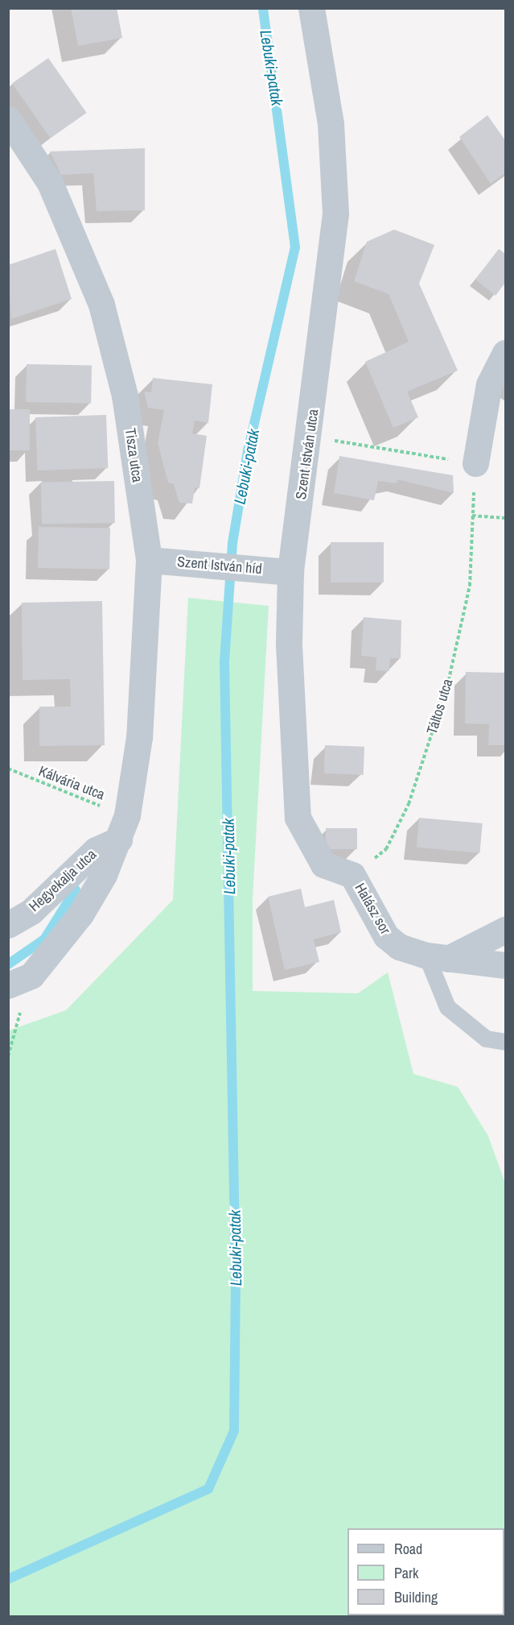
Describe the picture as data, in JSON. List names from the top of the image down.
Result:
{
  "streets": {
    "street": [
      "Szent István utca",
      "Tisza utca",
      "Szent István híd",
      "Hegyekalja utca",
      "Halász sor"
    ],
    "path": ["Táltos utca", "Kálvária utca"]
  },
  "crossings": [
    ["Szent István utca", "Szent István híd"],
    ["Szent István utca", "Táltos utca"],
    ["Szent István utca", "Halász sor"],
    ["Tisza utca", "Szent István híd"],
    ["Tisza utca", "Kálvária utca"],
    ["Tisza utca", "Hegyekalja utca"],
    ["Táltos utca", "Halász sor"],
    ["Kálvária utca", "Hegyekalja utca"]
  ],
  "water": ["Lebuki-patak"],
  "legend": ["Road", "Park", "Building"]
}
